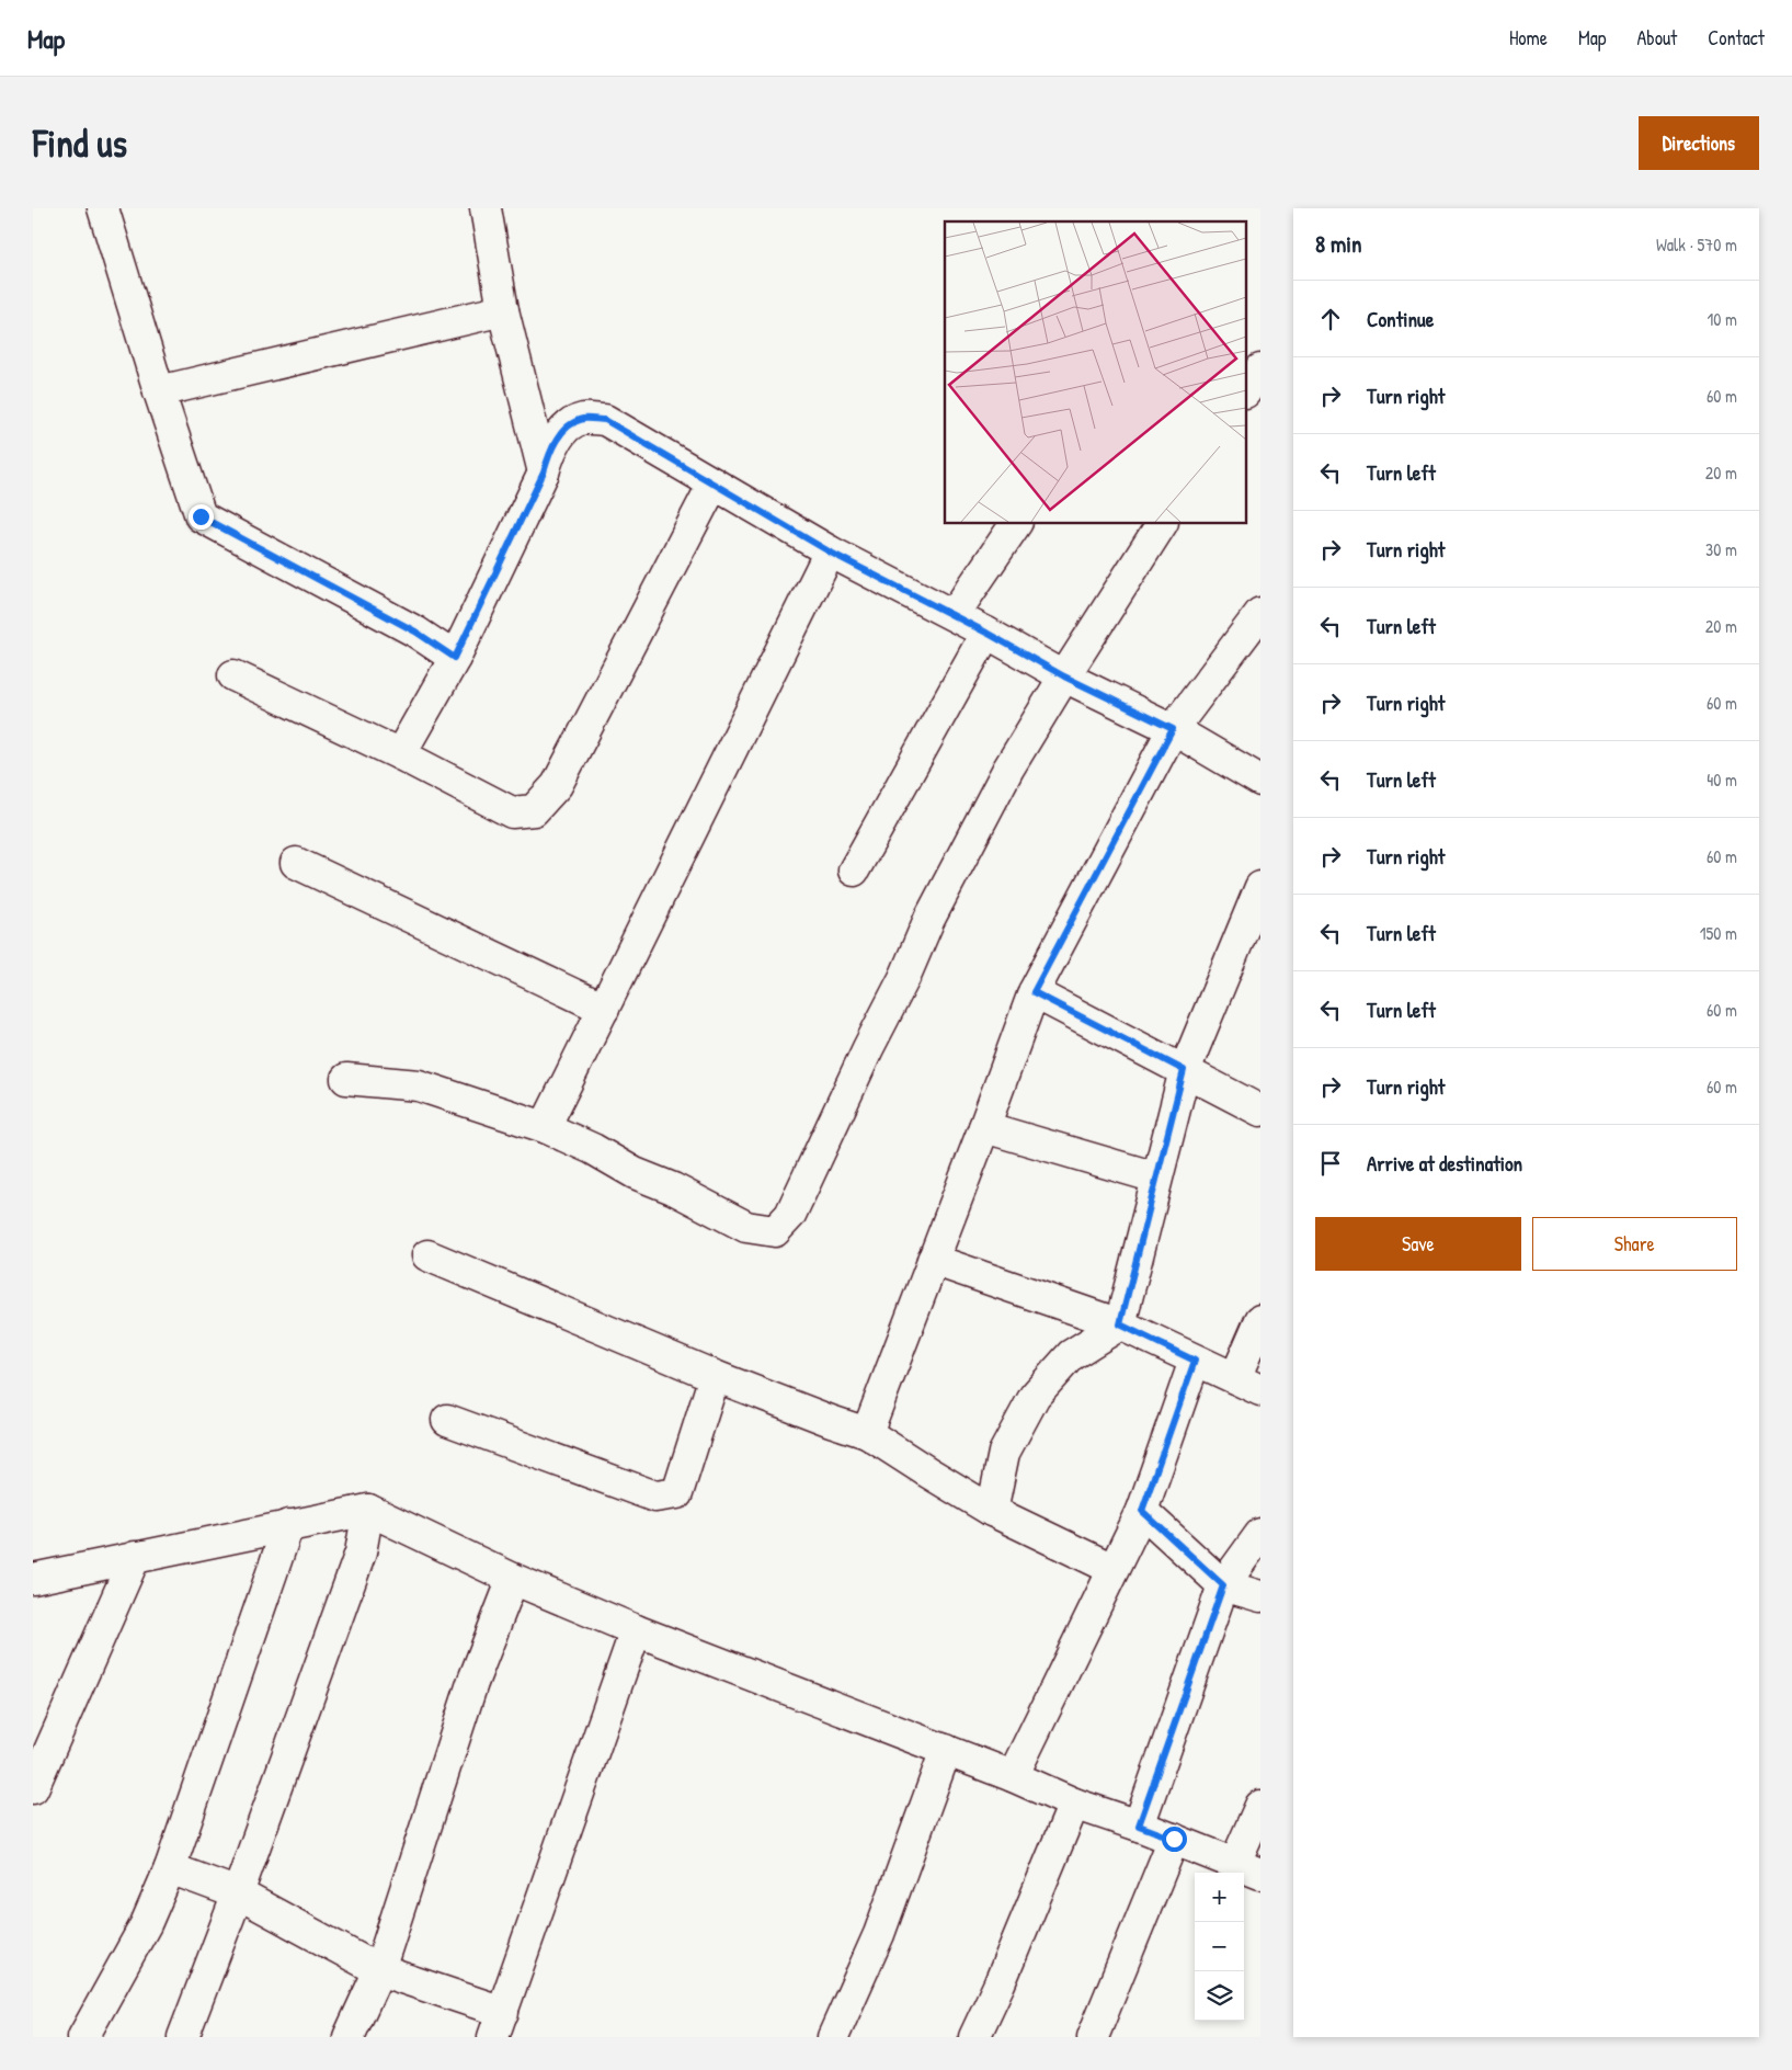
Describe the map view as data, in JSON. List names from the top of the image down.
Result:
{
  "page": {
    "header": "Map",
    "nav": [
      "Home",
      "Map",
      "About",
      "Contact"
    ],
    "buttons": [
      "Directions",
      ["Save", "Share"]
    ],
    "title": "Find us",
    "heading": ["8 min", "Walk · 570 m"],
    "list": [
      ["Continue", "10 m"],
      ["Turn right", "60 m"],
      ["Turn left", "20 m"],
      ["Turn right", "30 m"],
      ["Turn left", "20 m"],
      ["Turn right", "60 m"],
      ["Turn left", "40 m"],
      ["Turn right", "60 m"],
      ["Turn left", "150 m"],
      ["Turn left", "60 m"],
      ["Turn right", "60 m"],
      "Arrive at destination"
    ],
    "map_buttons": ["+", "−"]
  }
}
